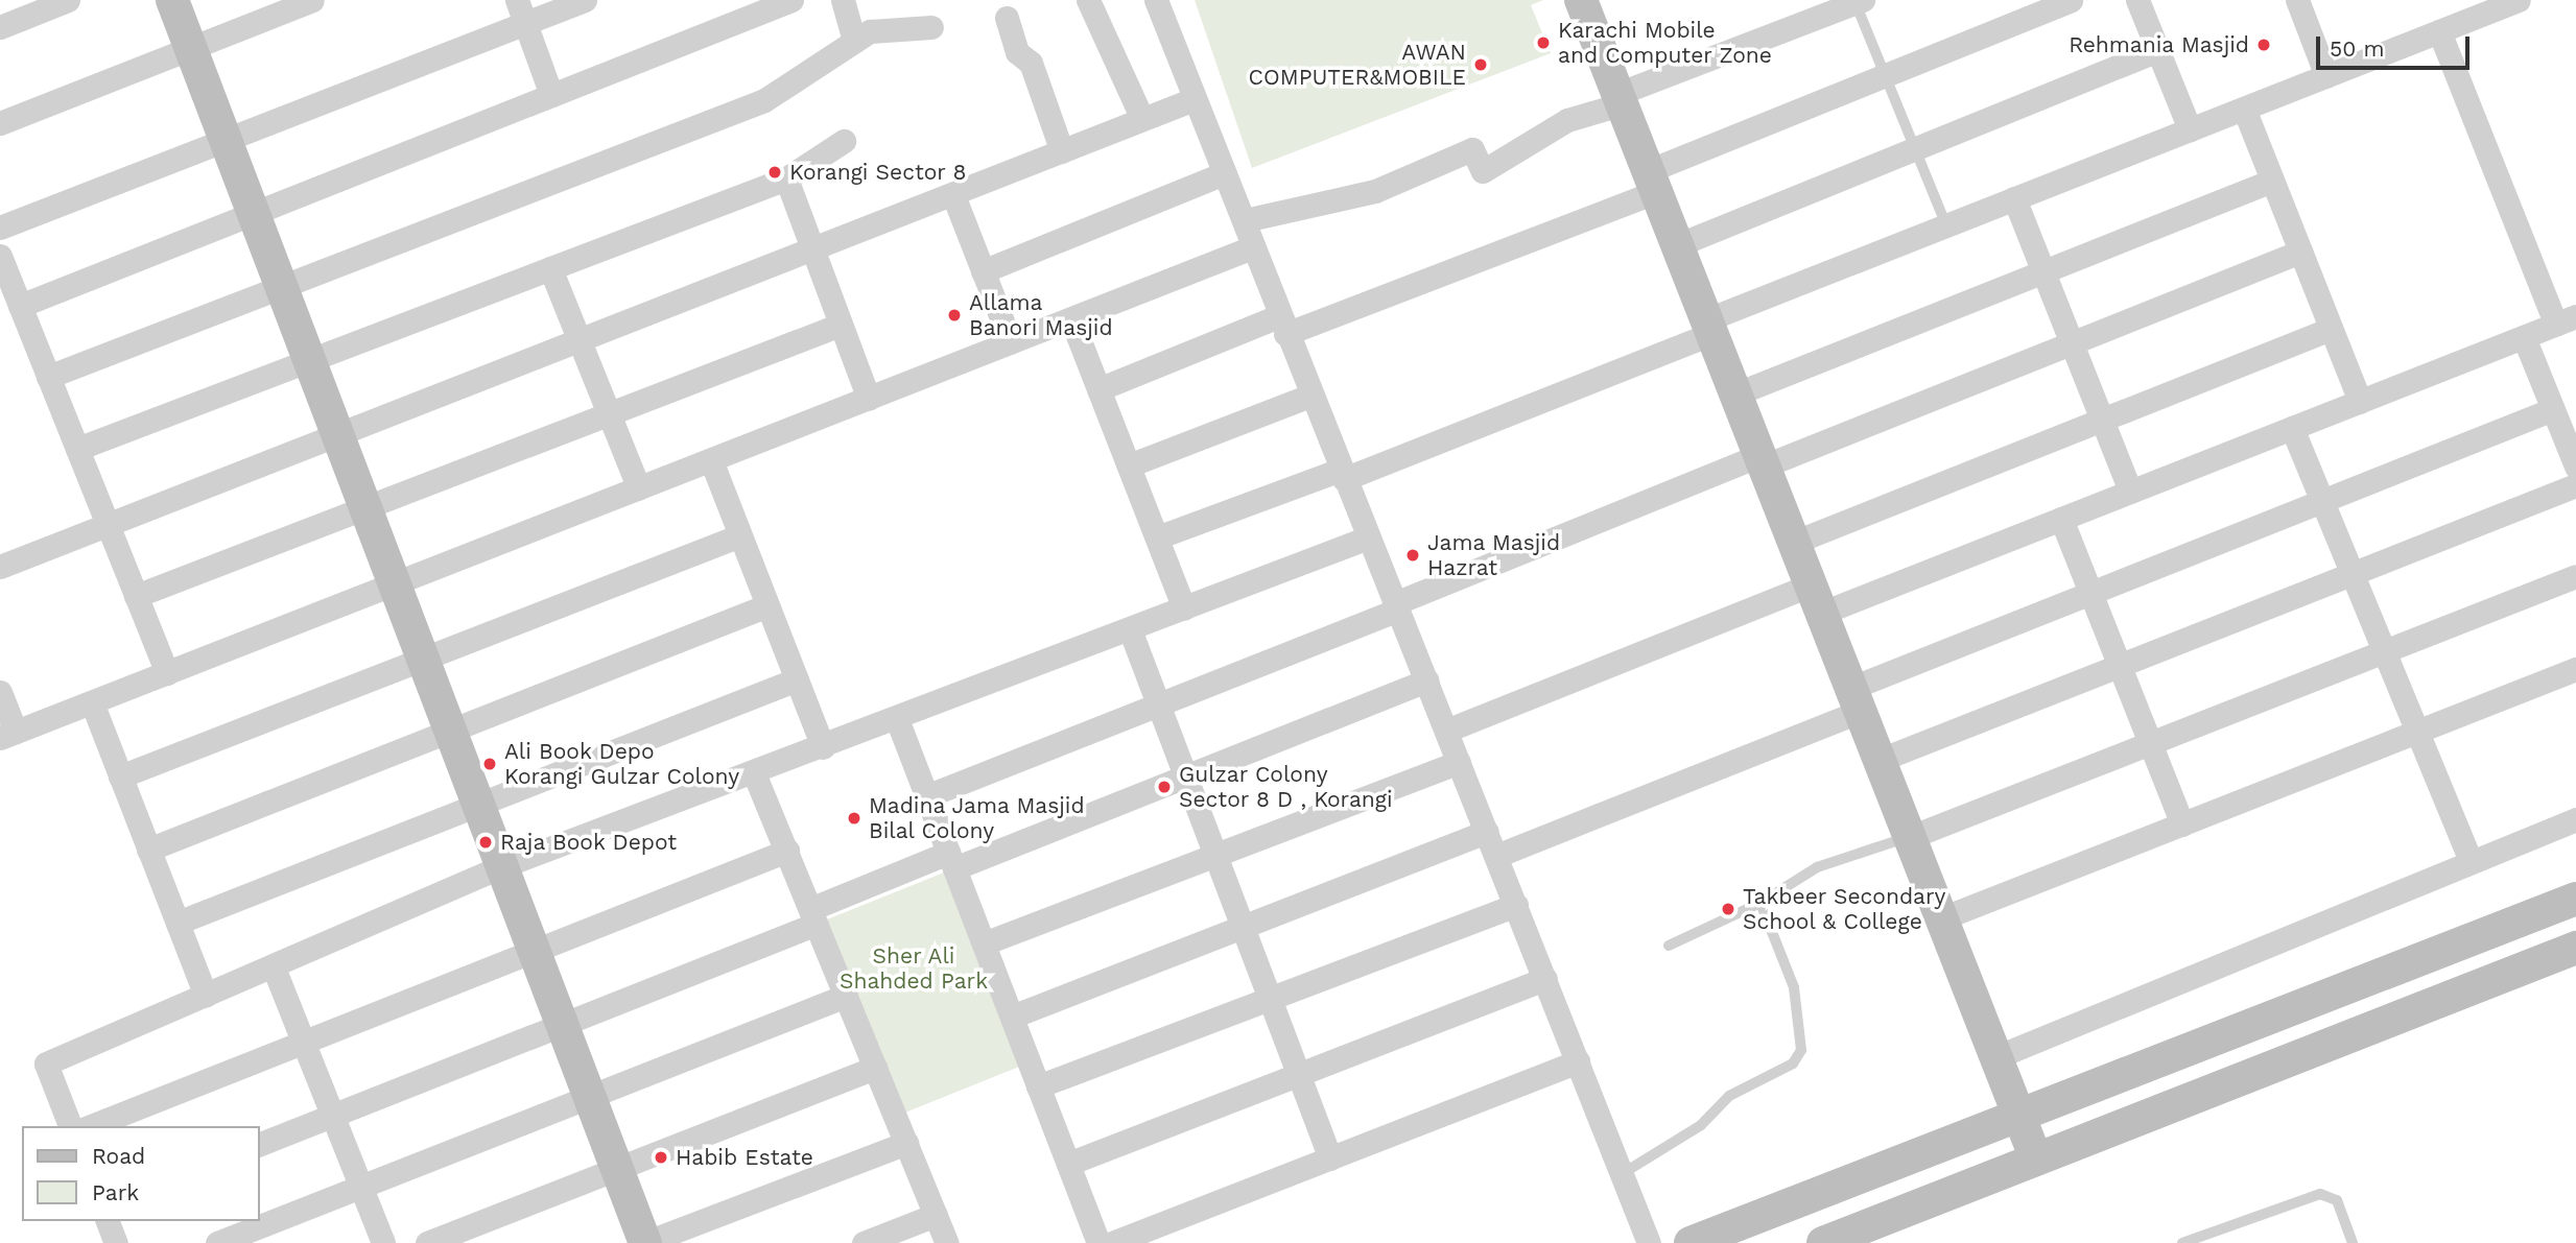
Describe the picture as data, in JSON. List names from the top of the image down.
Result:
{
  "parks": ["Sher Ali Shahded Park"],
  "places": [
    "Karachi Mobile and Computer Zone",
    "Rehmania Masjid",
    "AWAN COMPUTER&MOBILE",
    "Korangi Sector 8",
    "Allama Banori Masjid",
    "Jama Masjid Hazrat",
    "Ali Book Depo Korangi Gulzar Colony",
    "Gulzar Colony Sector 8 D , Korangi",
    "Madina Jama Masjid Bilal Colony",
    "Raja Book Depot",
    "Takbeer Secondary School & College",
    "Habib Estate"
  ],
  "legend": ["Road", "Park"],
  "scale_bar": "50 m"
}
